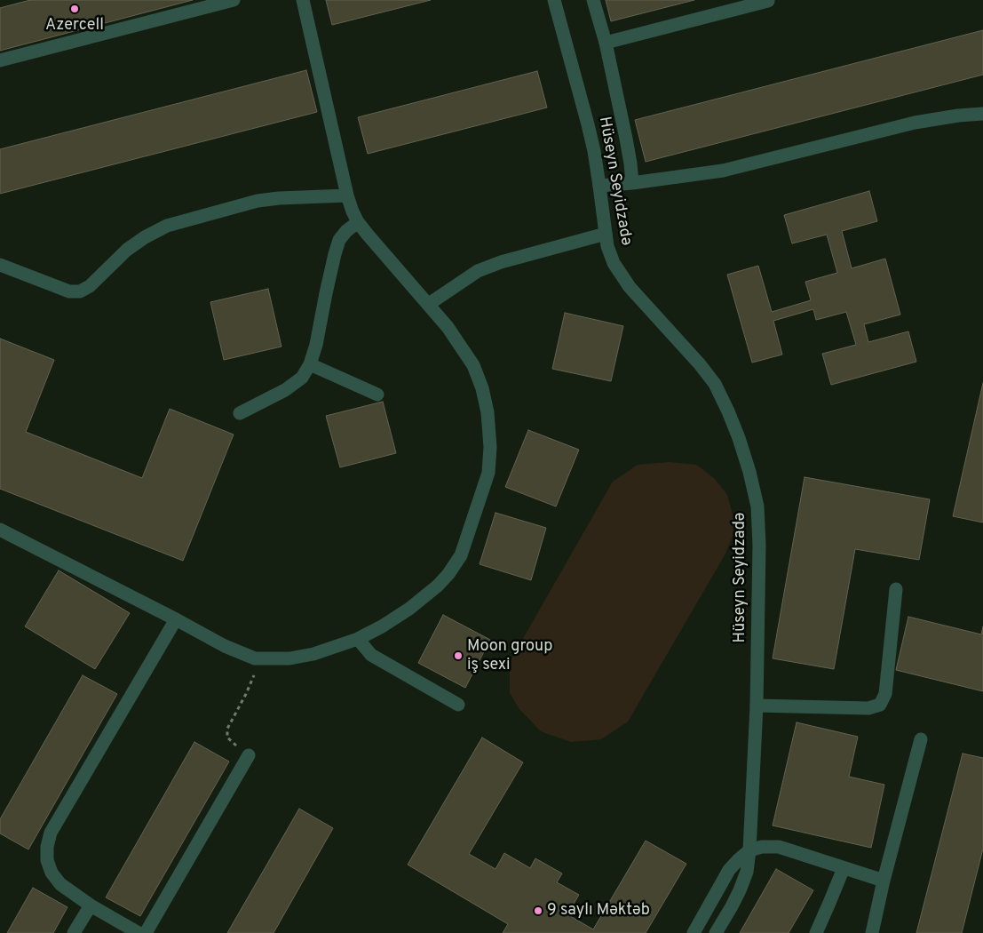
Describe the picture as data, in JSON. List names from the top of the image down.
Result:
{
  "streets": {
    "street": ["Hüseyn Seyidzadə"]
  },
  "places": ["Azercell", "Moon group iş sexi", "9 saylı Məktəb"]
}
